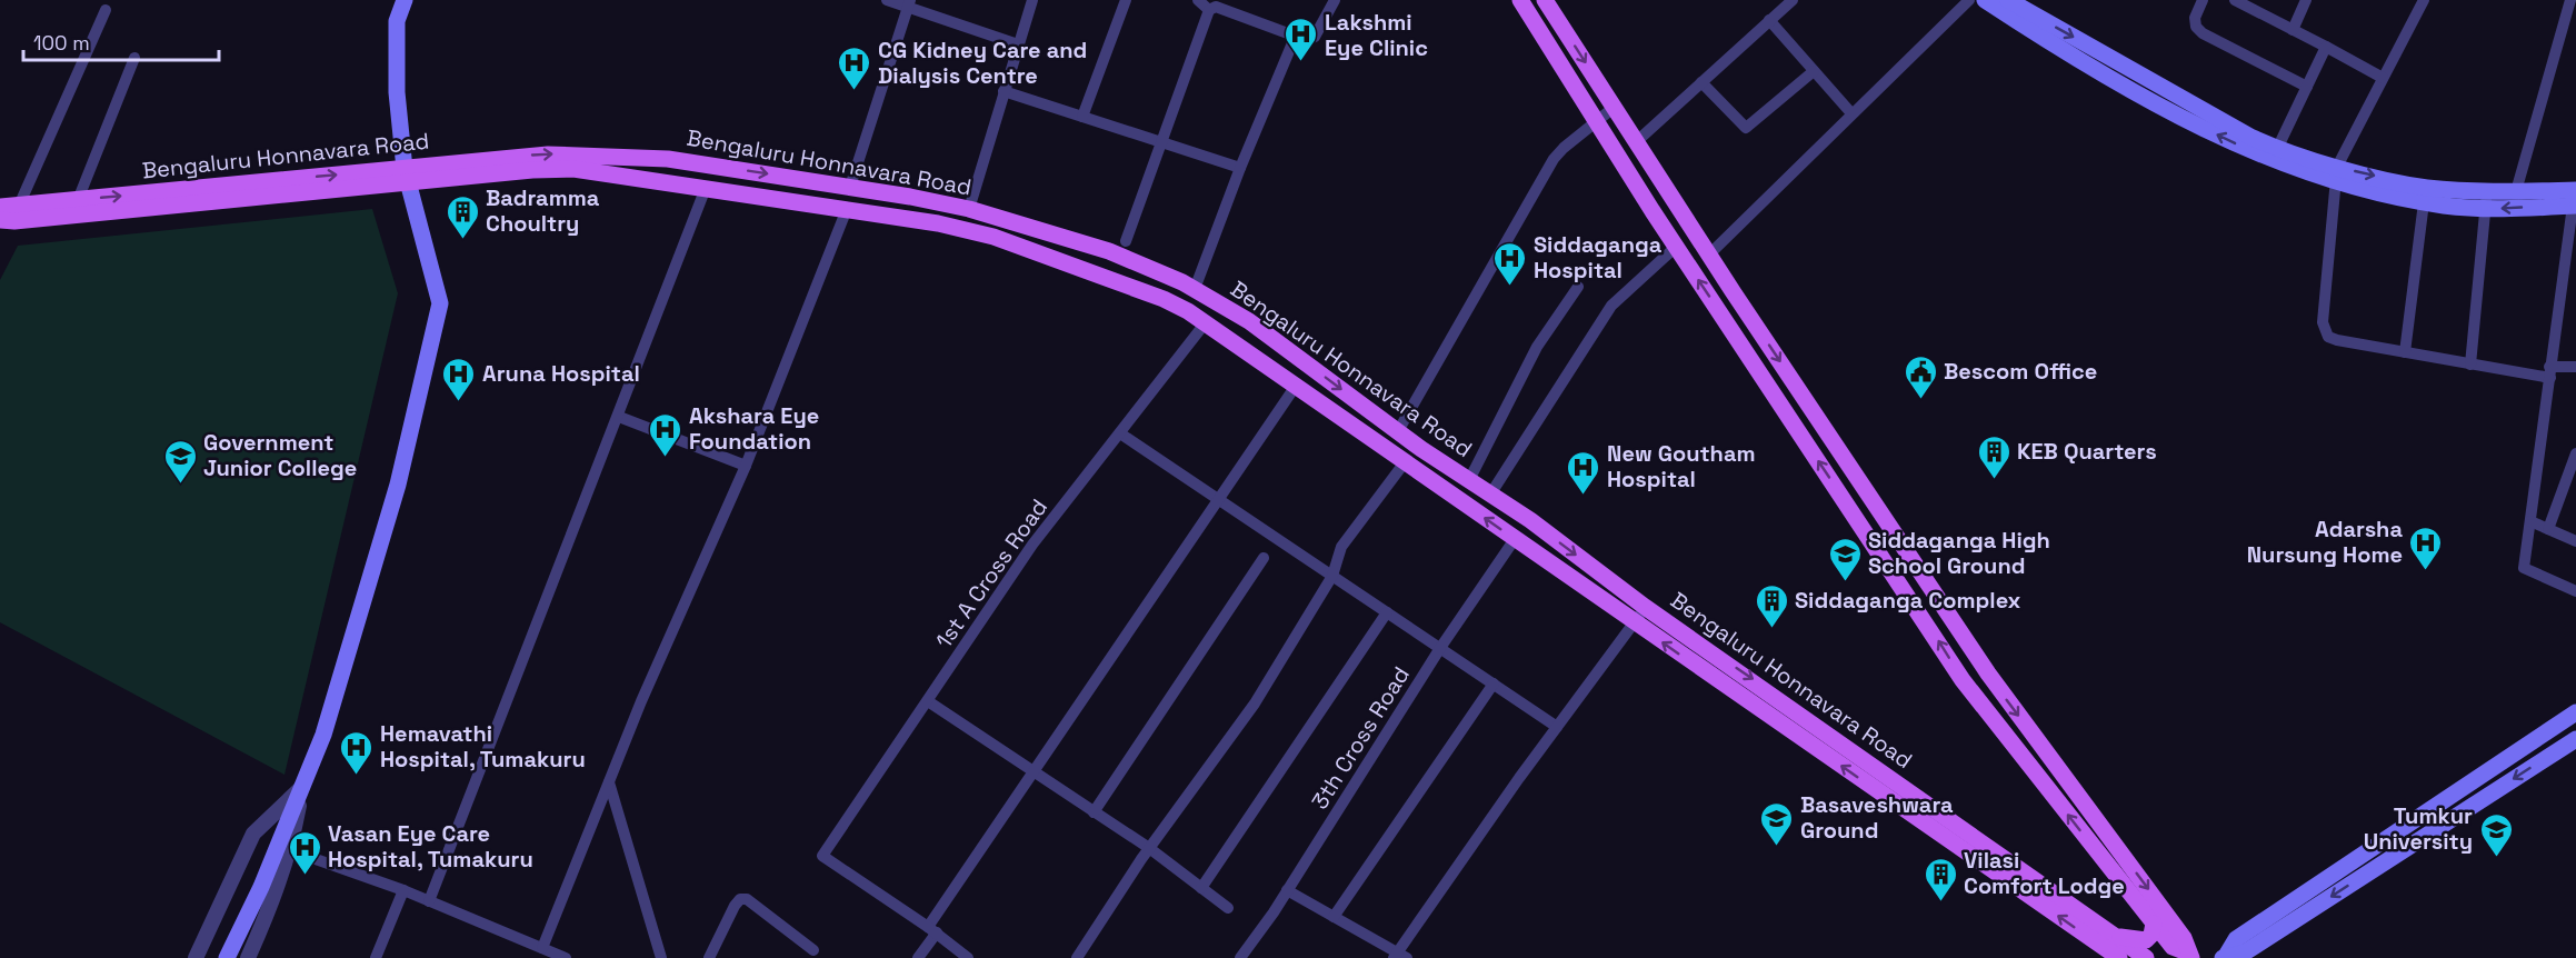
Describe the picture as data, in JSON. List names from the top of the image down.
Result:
{
  "streets": {
    "main road": ["Bengaluru Honnavara Road"],
    "street": ["1st A Cross Road", "3th Cross Road"]
  },
  "crossings": [
    ["Bengaluru Honnavara Road", "1st A Cross Road"],
    ["Bengaluru Honnavara Road", "3th Cross Road"]
  ],
  "places": {
    "hospital": [
      "Lakshmi Eye Clinic",
      "CG Kidney Care and Dialysis Centre",
      "Siddaganga Hospital",
      "Aruna Hospital",
      "Akshara Eye Foundation",
      "New Goutham Hospital",
      "Adarsha Nursung Home",
      "Hemavathi Hospital, Tumakuru",
      "Vasan Eye Care Hospital, Tumakuru"
    ],
    "building": [
      "Badramma Choultry",
      "KEB Quarters",
      "Siddaganga Complex",
      "Vilasi Comfort Lodge"
    ],
    "public building": ["Bescom Office"],
    "school or university": [
      "Government Junior College",
      "Siddaganga High School Ground",
      "Basaveshwara Ground",
      "Tumkur University"
    ]
  },
  "scale_bar": "100 m"
}
